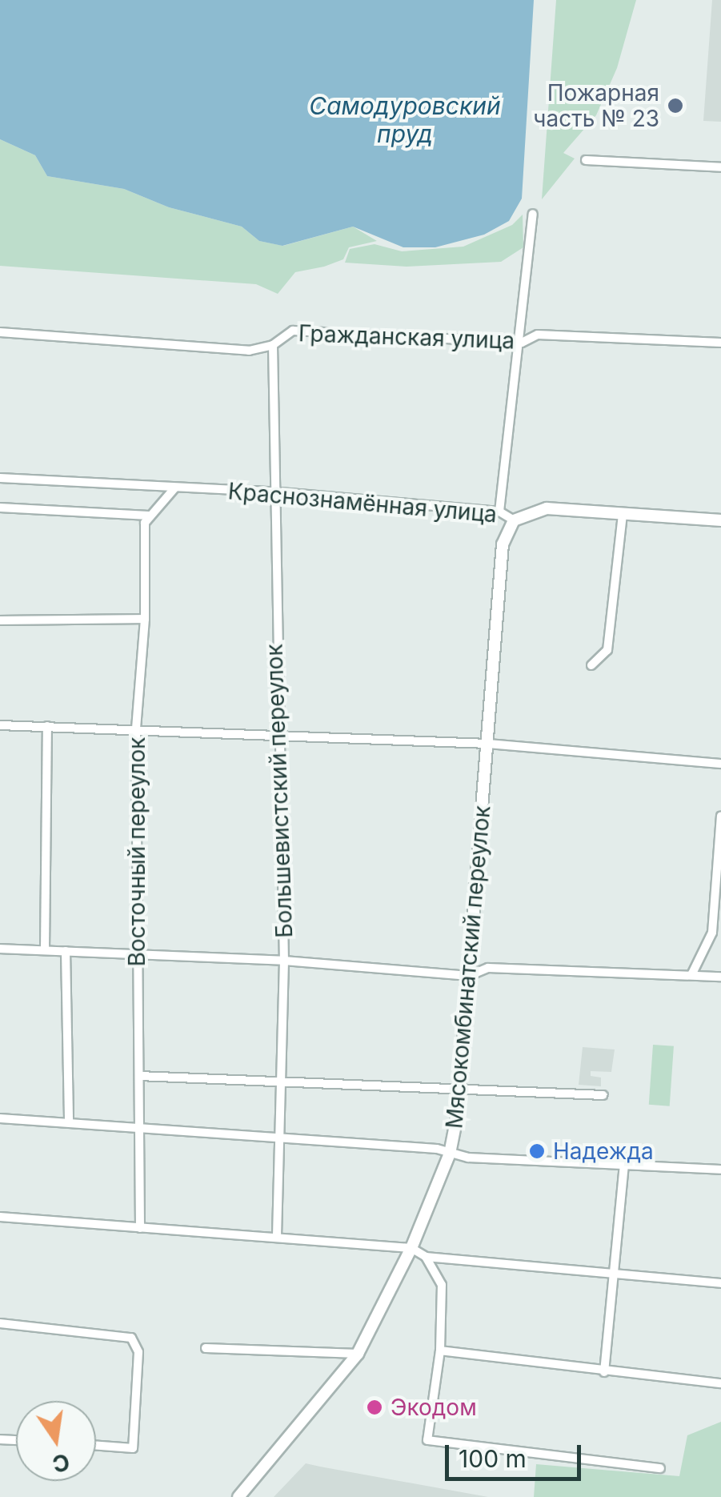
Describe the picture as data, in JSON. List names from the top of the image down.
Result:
{
  "streets": {
    "main road": ["Краснознамённая улица", "Мясокомбинатский переулок"],
    "street": ["Гражданская улица", "Большевистский переулок", "Восточный переулок"]
  },
  "crossings": [
    ["Гражданская улица", "Большевистский переулок"],
    ["Краснознамённая улица", "Большевистский переулок"],
    ["Краснознамённая улица", "Мясокомбинатский переулок"]
  ],
  "water": ["Самодуровский пруд"],
  "places": ["Пожарная часть № 23", "Надежда", "Экодом"],
  "scale_bar": "100 m",
  "north": "bottom"
}
